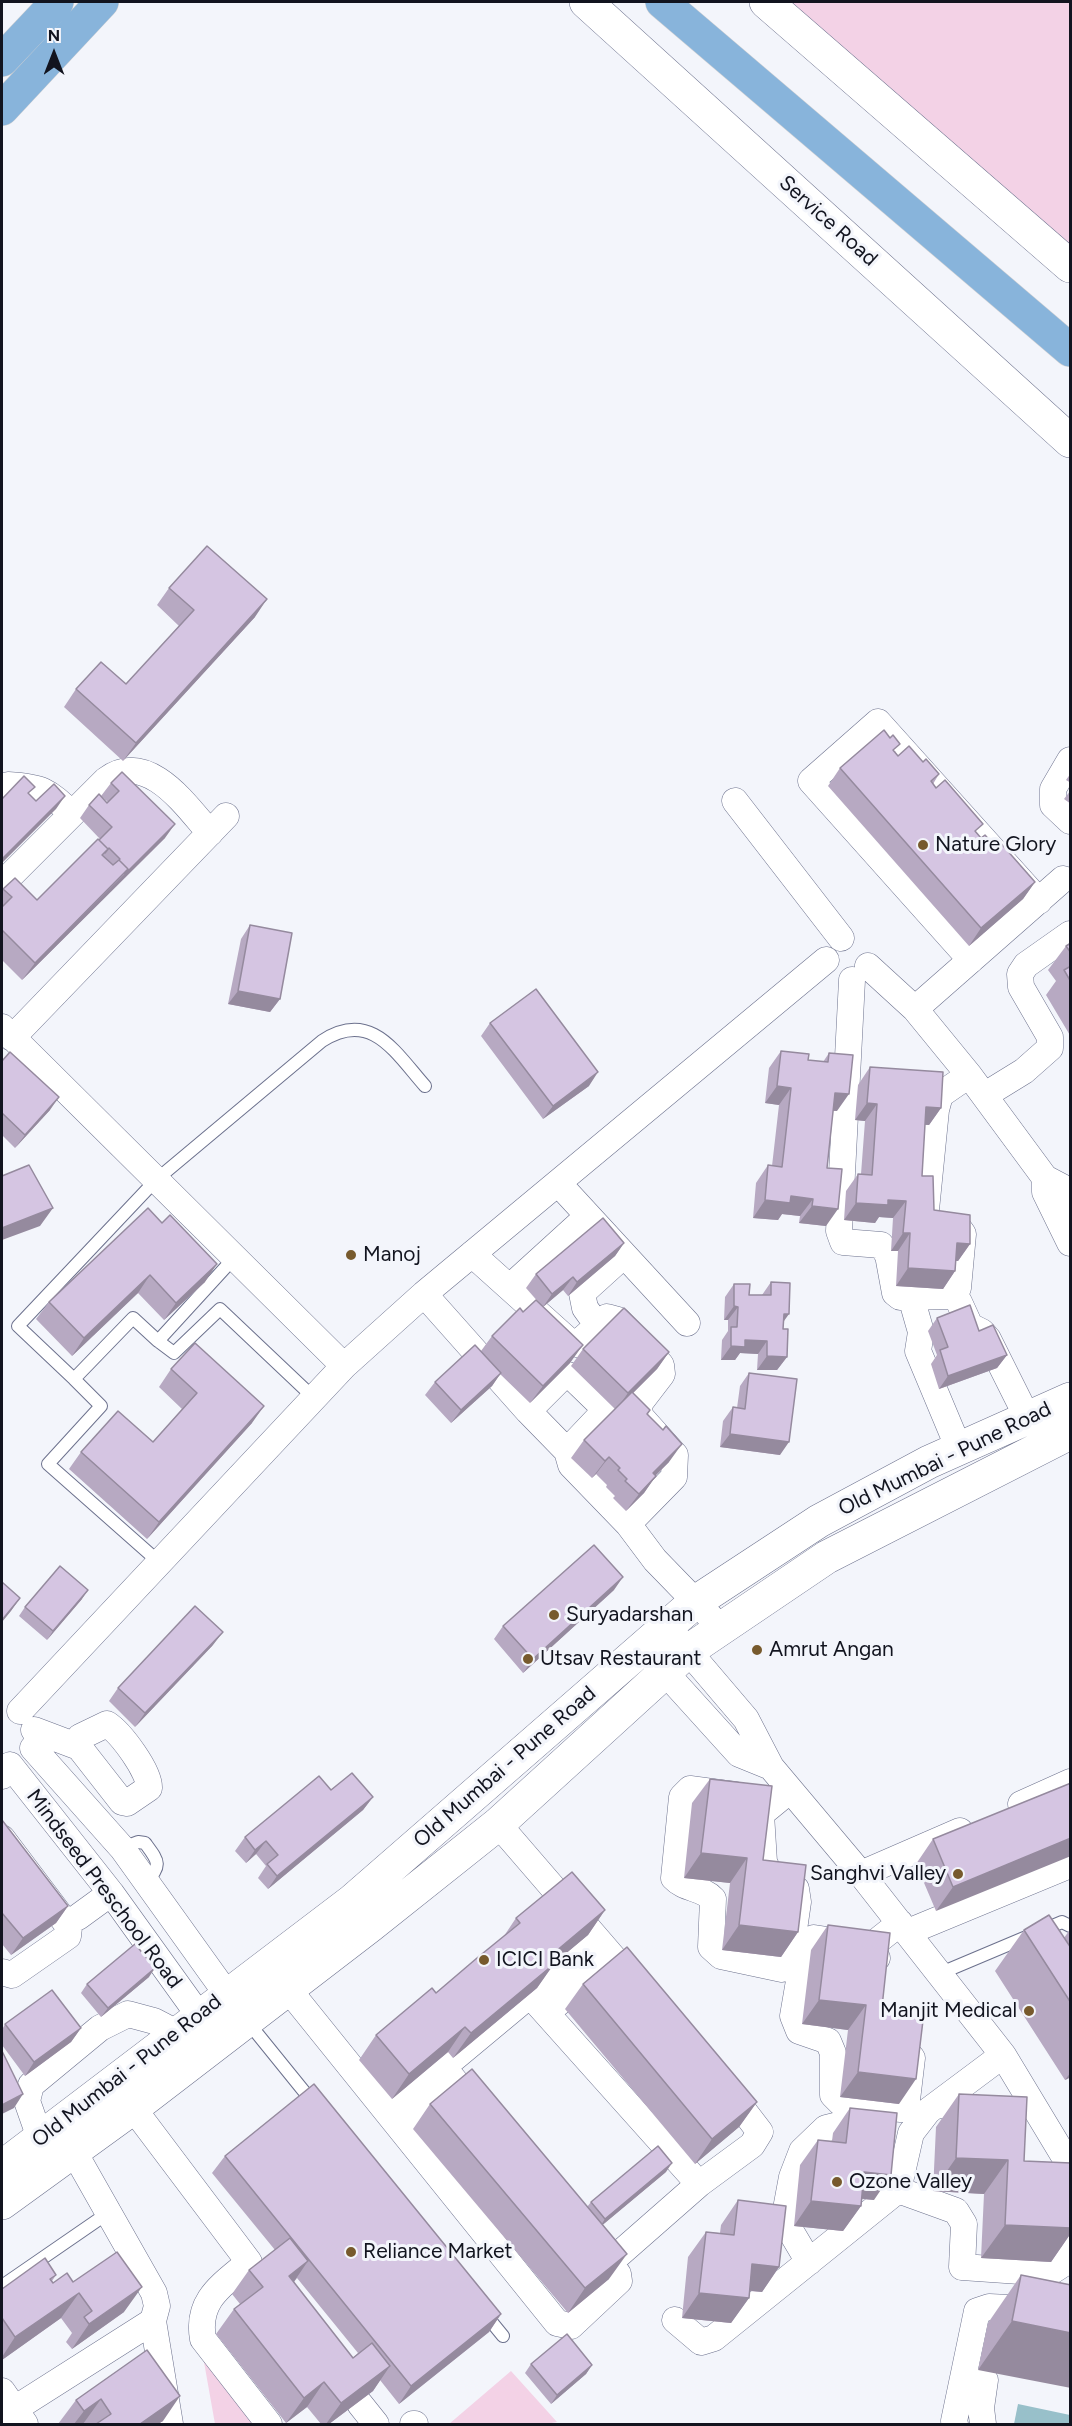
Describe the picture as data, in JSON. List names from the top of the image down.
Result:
{
  "streets": {
    "main road": ["Service Road", "Old Mumbai - Pune Road"],
    "street": ["Mindseed Preschool Road"]
  },
  "crossings": [
    ["Old Mumbai - Pune Road", "Mindseed Preschool Road"]
  ],
  "places": [
    "Nature Glory",
    "Manoj",
    "Suryadarshan",
    "Amrut Angan",
    "Utsav Restaurant",
    "Sanghvi Valley",
    "ICICI Bank",
    "Manjit Medical",
    "Ozone Valley",
    "Reliance Market"
  ],
  "north": "top"
}
